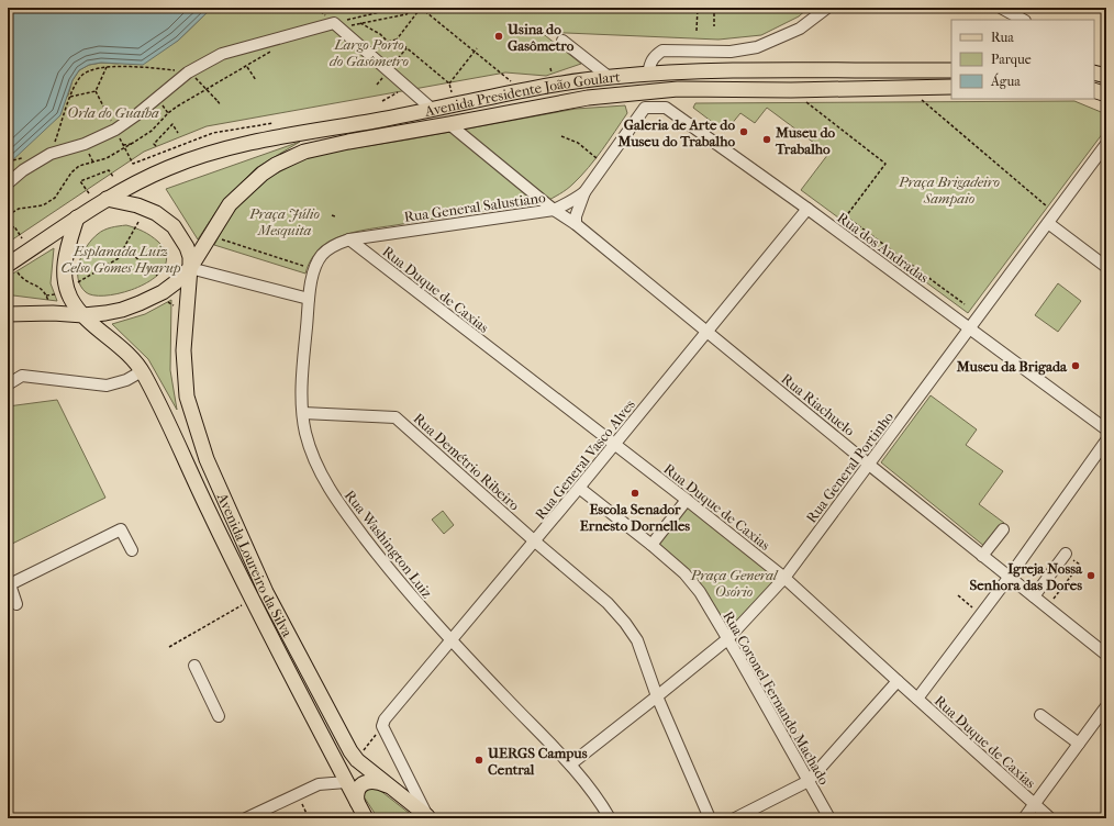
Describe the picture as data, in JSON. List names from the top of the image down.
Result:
{
  "streets": {
    "main road": ["Avenida Presidente João Goulart", "Avenida Loureiro da Silva"],
    "street": [
      "Rua General Salustiano",
      "Rua dos Andradas",
      "Rua Duque de Caxias",
      "Rua Riachuelo",
      "Rua General Vasco Alves",
      "Rua Demétrio Ribeiro",
      "Rua General Portinho",
      "Rua Washington Luiz",
      "Rua Coronel Fernando Machado"
    ]
  },
  "crossings": [
    ["Avenida Presidente João Goulart", "Avenida Loureiro da Silva"],
    ["Rua General Salustiano", "Rua dos Andradas"],
    ["Rua General Salustiano", "Rua Duque de Caxias"],
    ["Rua General Salustiano", "Rua Riachuelo"],
    ["Rua General Salustiano", "Rua Washington Luiz"],
    ["Rua dos Andradas", "Rua General Vasco Alves"],
    ["Rua dos Andradas", "Rua General Portinho"],
    ["Rua Duque de Caxias", "Rua General Vasco Alves"],
    ["Rua Duque de Caxias", "Rua General Portinho"],
    ["Rua Duque de Caxias", "Rua Washington Luiz"],
    ["Rua Riachuelo", "Rua General Vasco Alves"],
    ["Rua Riachuelo", "Rua General Portinho"],
    ["Rua General Vasco Alves", "Rua Demétrio Ribeiro"],
    ["Rua General Vasco Alves", "Rua Washington Luiz"],
    ["Rua General Vasco Alves", "Avenida Loureiro da Silva"],
    ["Rua General Vasco Alves", "Rua Coronel Fernando Machado"],
    ["Rua Demétrio Ribeiro", "Rua General Portinho"],
    ["Rua Demétrio Ribeiro", "Rua Washington Luiz"],
    ["Rua General Portinho", "Rua Washington Luiz"],
    ["Rua General Portinho", "Rua Coronel Fernando Machado"]
  ],
  "parks": [
    "Largo Porto do Gasômetro",
    "Orla do Guaíba",
    "Praça Brigadeiro Sampaio",
    "Praça Júlio Mesquita",
    "Esplanada Luiz Celso Gomes Hyarup",
    "Praça General Osório"
  ],
  "places": [
    "Usina do Gasômetro",
    "Galeria de Arte do Museu do Trabalho",
    "Museu do Trabalho",
    "Museu da Brigada",
    "Escola Senador Ernesto Dornelles",
    "Igreja Nossa Senhora das Dores",
    "UERGS Campus Central"
  ],
  "legend": ["Rua", "Parque", "Água"]
}
